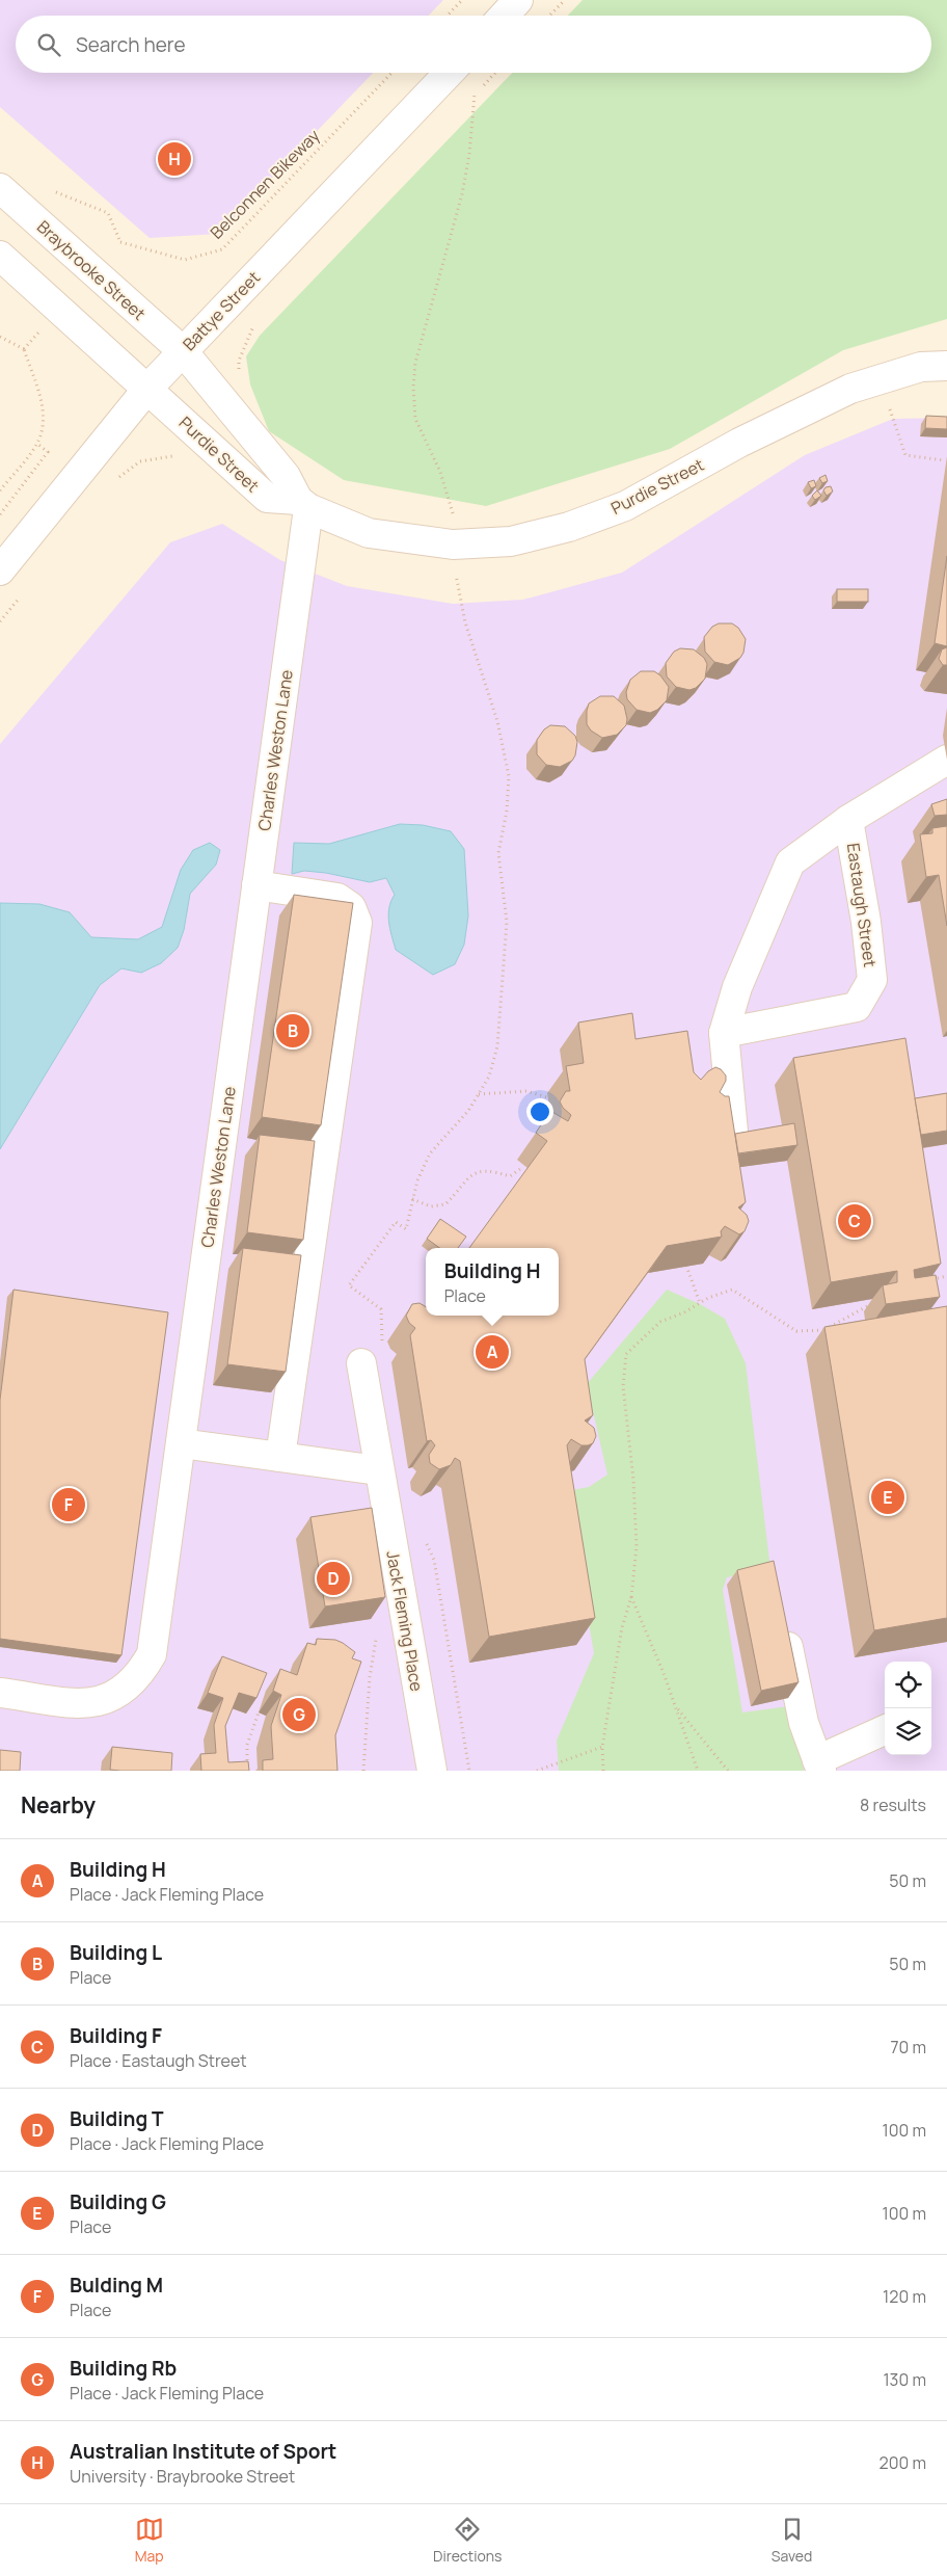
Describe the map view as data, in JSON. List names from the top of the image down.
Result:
{
  "streets": {
    "street": [
      "Braybrooke Street",
      "Battye Street",
      "Purdie Street",
      "Charles Weston Lane",
      "Eastaugh Street",
      "Jack Fleming Place"
    ],
    "path": ["Belconnen Bikeway"]
  },
  "crossings": [
    ["Braybrooke Street", "Battye Street"],
    ["Braybrooke Street", "Purdie Street"],
    ["Battye Street", "Purdie Street"],
    ["Purdie Street", "Charles Weston Lane"]
  ],
  "page": {
    "search": "Search here",
    "pins": [
      "H",
      "B",
      "C",
      "A",
      "E",
      "F",
      "D",
      "G"
    ],
    "popup": ["Building H", "Place"],
    "heading": ["Nearby", "8 results"],
    "list": [
      {
        "mark": "A",
        "name": "Building H",
        "note": "Place · Jack Fleming Place",
        "value": "50 m"
      },
      {
        "mark": "B",
        "name": "Building L",
        "note": "Place",
        "value": "50 m"
      },
      {
        "mark": "C",
        "name": "Building F",
        "note": "Place · Eastaugh Street",
        "value": "70 m"
      },
      {
        "mark": "D",
        "name": "Building T",
        "note": "Place · Jack Fleming Place",
        "value": "100 m"
      },
      {
        "mark": "E",
        "name": "Building G",
        "note": "Place",
        "value": "100 m"
      },
      {
        "mark": "F",
        "name": "Bulding M",
        "note": "Place",
        "value": "120 m"
      },
      {
        "mark": "G",
        "name": "Building Rb",
        "note": "Place · Jack Fleming Place",
        "value": "130 m"
      },
      {
        "mark": "H",
        "name": "Australian Institute of Sport",
        "note": "University · Braybrooke Street",
        "value": "200 m"
      }
    ],
    "nav": ["Map", "Directions", "Saved"]
  }
}
